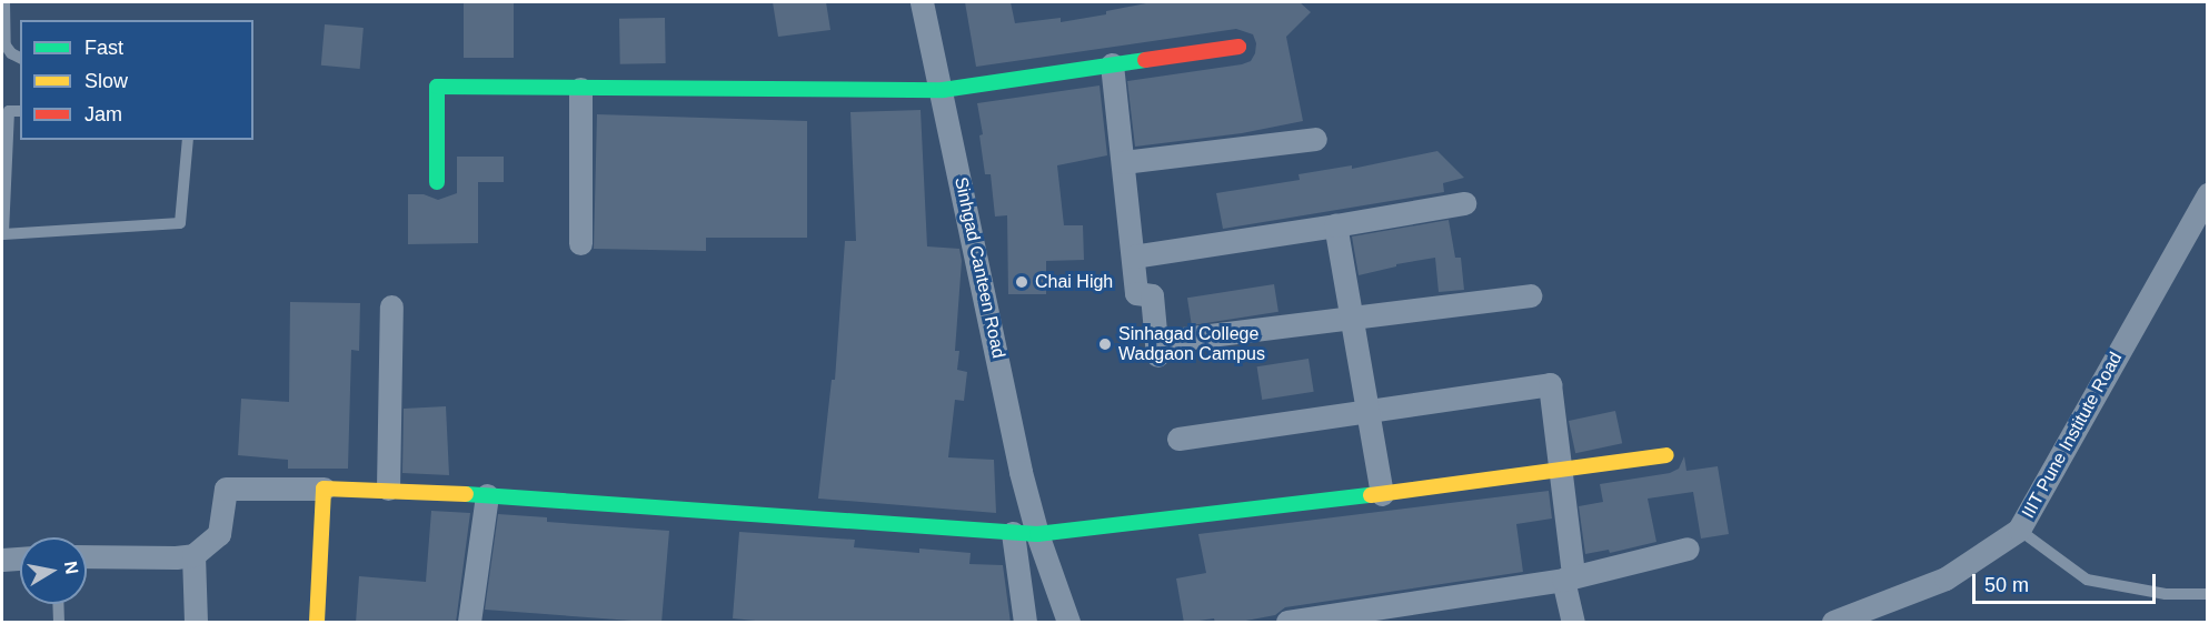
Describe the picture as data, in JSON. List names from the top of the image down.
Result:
{
  "streets": {
    "street": ["Sinhgad Canteen Road", "IIIT Pune Institute Road"]
  },
  "places": ["Chai High", "Sinhagad College Wadgaon Campus"],
  "legend": ["Fast", "Slow", "Jam"],
  "scale_bar": "50 m",
  "north": "right"
}
